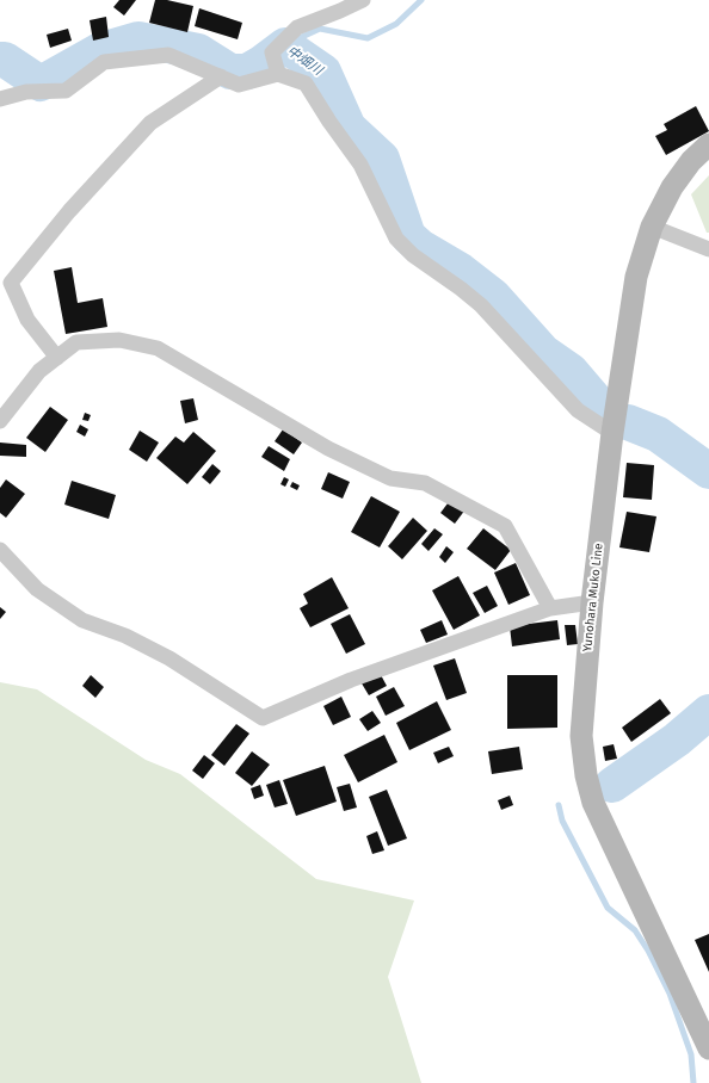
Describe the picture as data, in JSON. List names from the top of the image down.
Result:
{
  "streets": {
    "main road": ["Yunohara Muko Line"]
  },
  "water": ["中畑川"]
}
